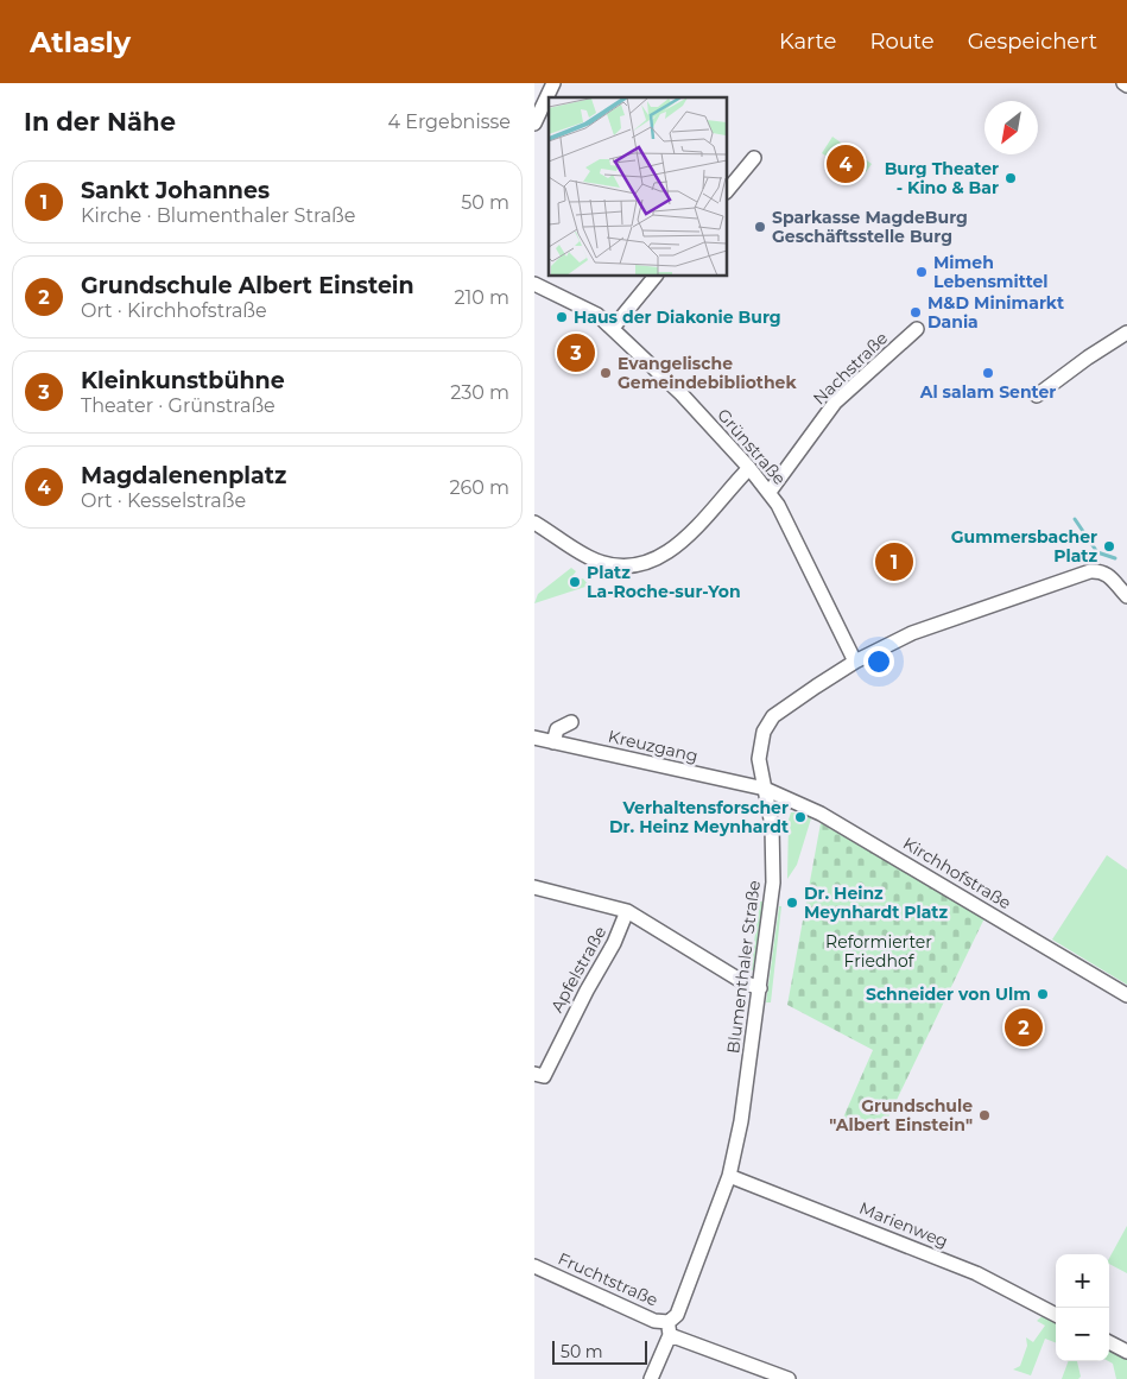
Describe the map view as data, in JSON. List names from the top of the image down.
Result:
{
  "streets": {
    "street": [
      "Nachstraße",
      "Grünstraße",
      "Kreuzgang",
      "Kirchhofstraße",
      "Blumenthaler Straße",
      "Apfelstraße",
      "Marienweg",
      "Fruchtstraße"
    ]
  },
  "crossings": [
    ["Nachstraße", "Grünstraße"],
    ["Grünstraße", "Blumenthaler Straße"],
    ["Kreuzgang", "Kirchhofstraße"],
    ["Kreuzgang", "Blumenthaler Straße"],
    ["Kirchhofstraße", "Blumenthaler Straße"],
    ["Blumenthaler Straße", "Marienweg"],
    ["Blumenthaler Straße", "Fruchtstraße"]
  ],
  "parks": ["Reformierter Friedhof"],
  "places": [
    "Burg Theater - Kino & Bar",
    "Sparkasse MagdeBurg Geschäftsstelle Burg",
    "Mimeh Lebensmittel",
    "M&D Minimarkt Dania",
    "Haus der Diakonie Burg",
    "Evangelische Gemeindebibliothek",
    "Al salam Senter",
    "Gummersbacher Platz",
    "Platz La-Roche-sur-Yon",
    "Verhaltensforscher Dr. Heinz Meynhardt",
    "Dr. Heinz Meynhardt Platz",
    "Schneider von Ulm",
    "Grundschule \"Albert Einstein\""
  ],
  "scale_bar": "50 m",
  "north": "bottom left",
  "page": {
    "header": "Atlasly",
    "nav": ["Karte", "Route", "Gespeichert"],
    "heading": ["In der Nähe", "4 Ergebnisse"],
    "pins": [
      "4",
      "3",
      "1",
      "2"
    ],
    "list": [
      {
        "mark": "1",
        "name": "Sankt Johannes",
        "note": "Kirche · Blumenthaler Straße",
        "value": "50 m"
      },
      {
        "mark": "2",
        "name": "Grundschule Albert Einstein",
        "note": "Ort · Kirchhofstraße",
        "value": "210 m"
      },
      {
        "mark": "3",
        "name": "Kleinkunstbühne",
        "note": "Theater · Grünstraße",
        "value": "230 m"
      },
      {
        "mark": "4",
        "name": "Magdalenenplatz",
        "note": "Ort · Kesselstraße",
        "value": "260 m"
      }
    ],
    "map_buttons": ["+", "−"],
    "scale": "50 m"
  }
}
